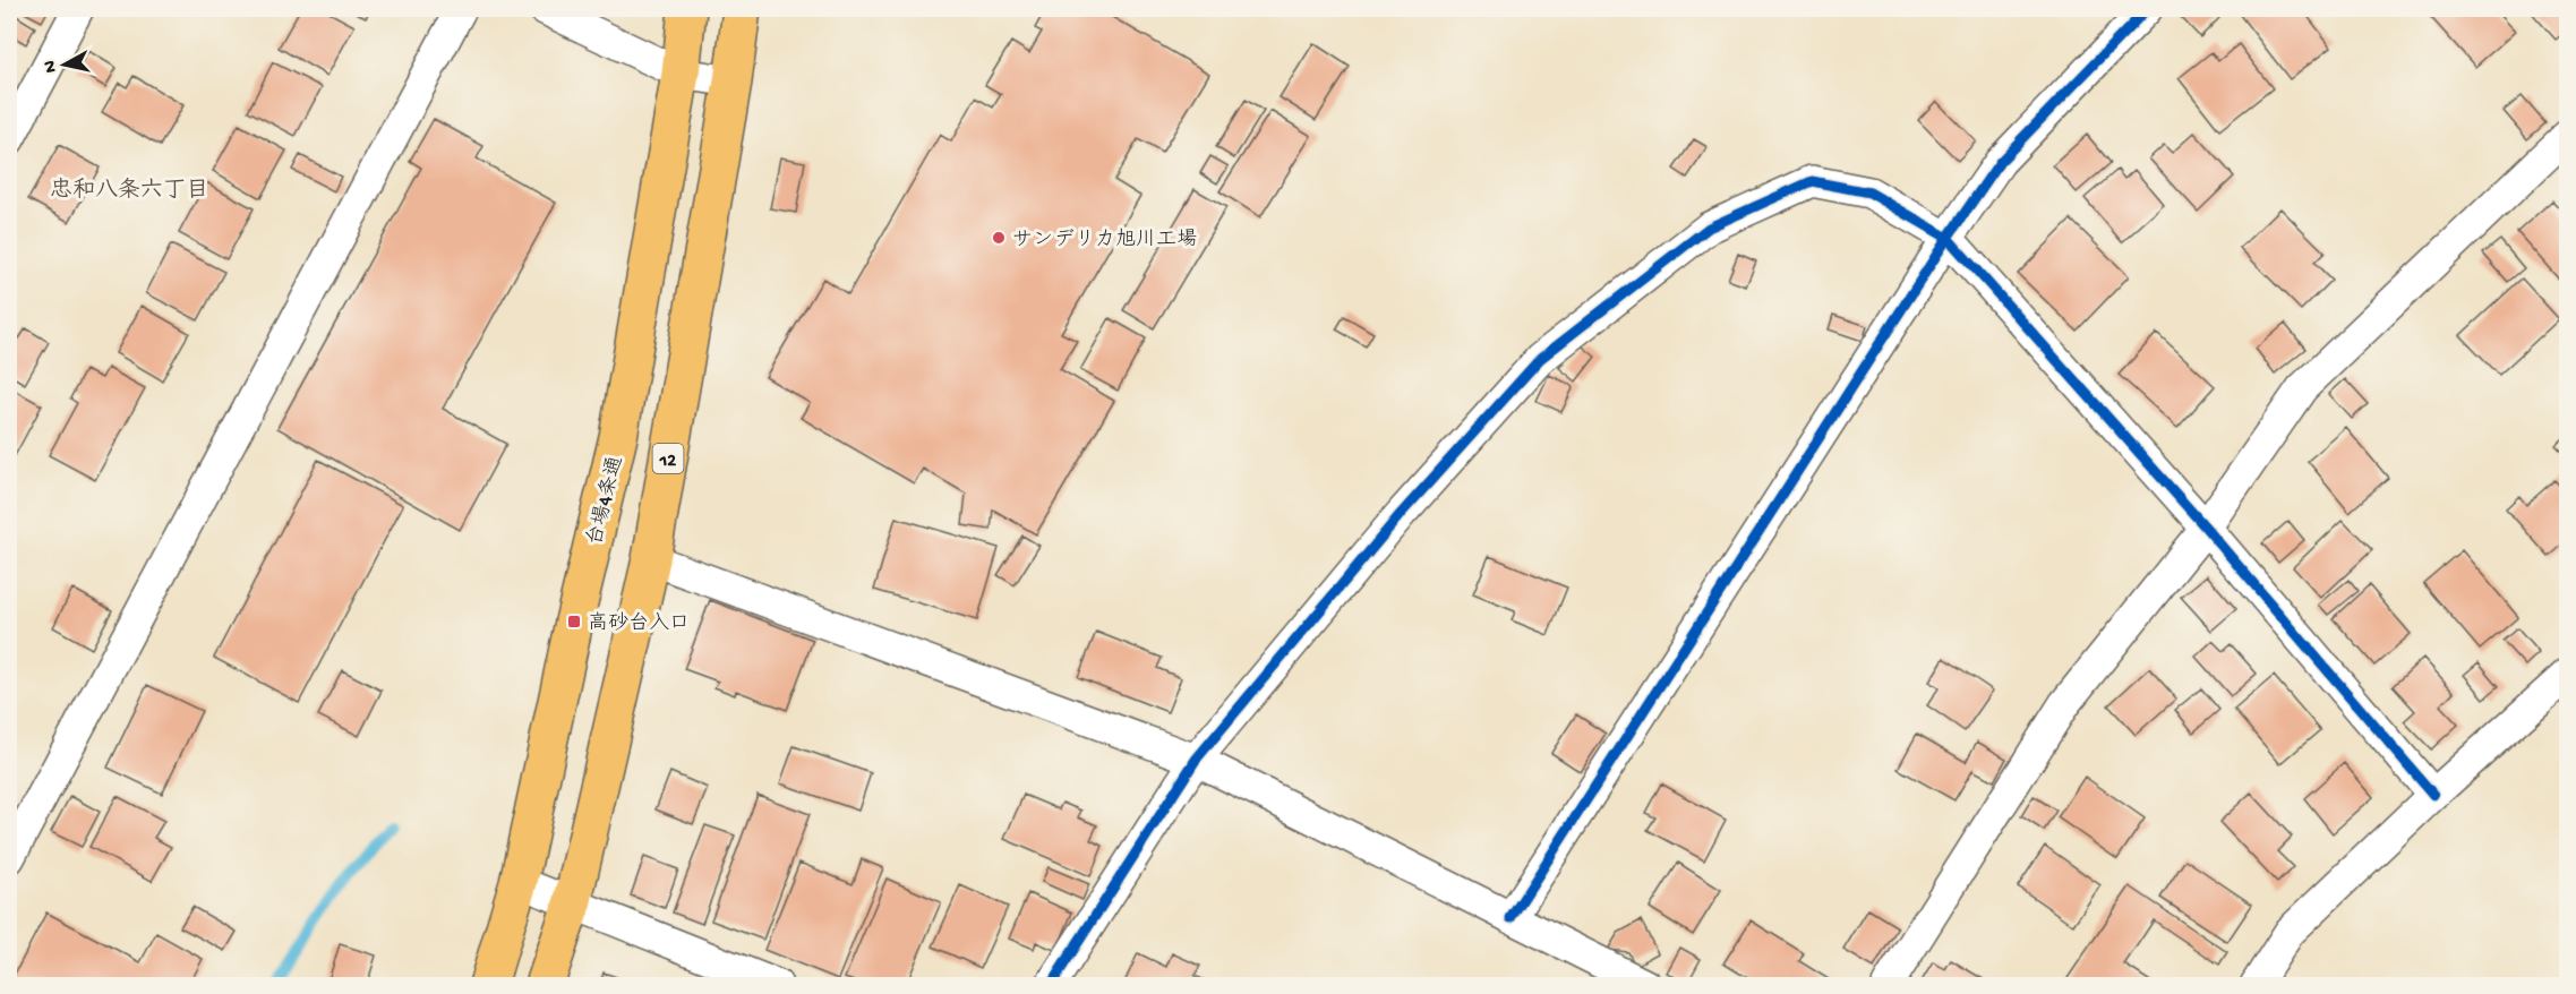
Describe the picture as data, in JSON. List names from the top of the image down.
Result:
{
  "streets": {
    "highway": ["12", "台場4条通"]
  },
  "districts": ["忠和八条六丁目"],
  "places": {
    "other": ["サンデリカ旭川工場"],
    "transit": ["高砂台入口"]
  },
  "north": "left"
}
